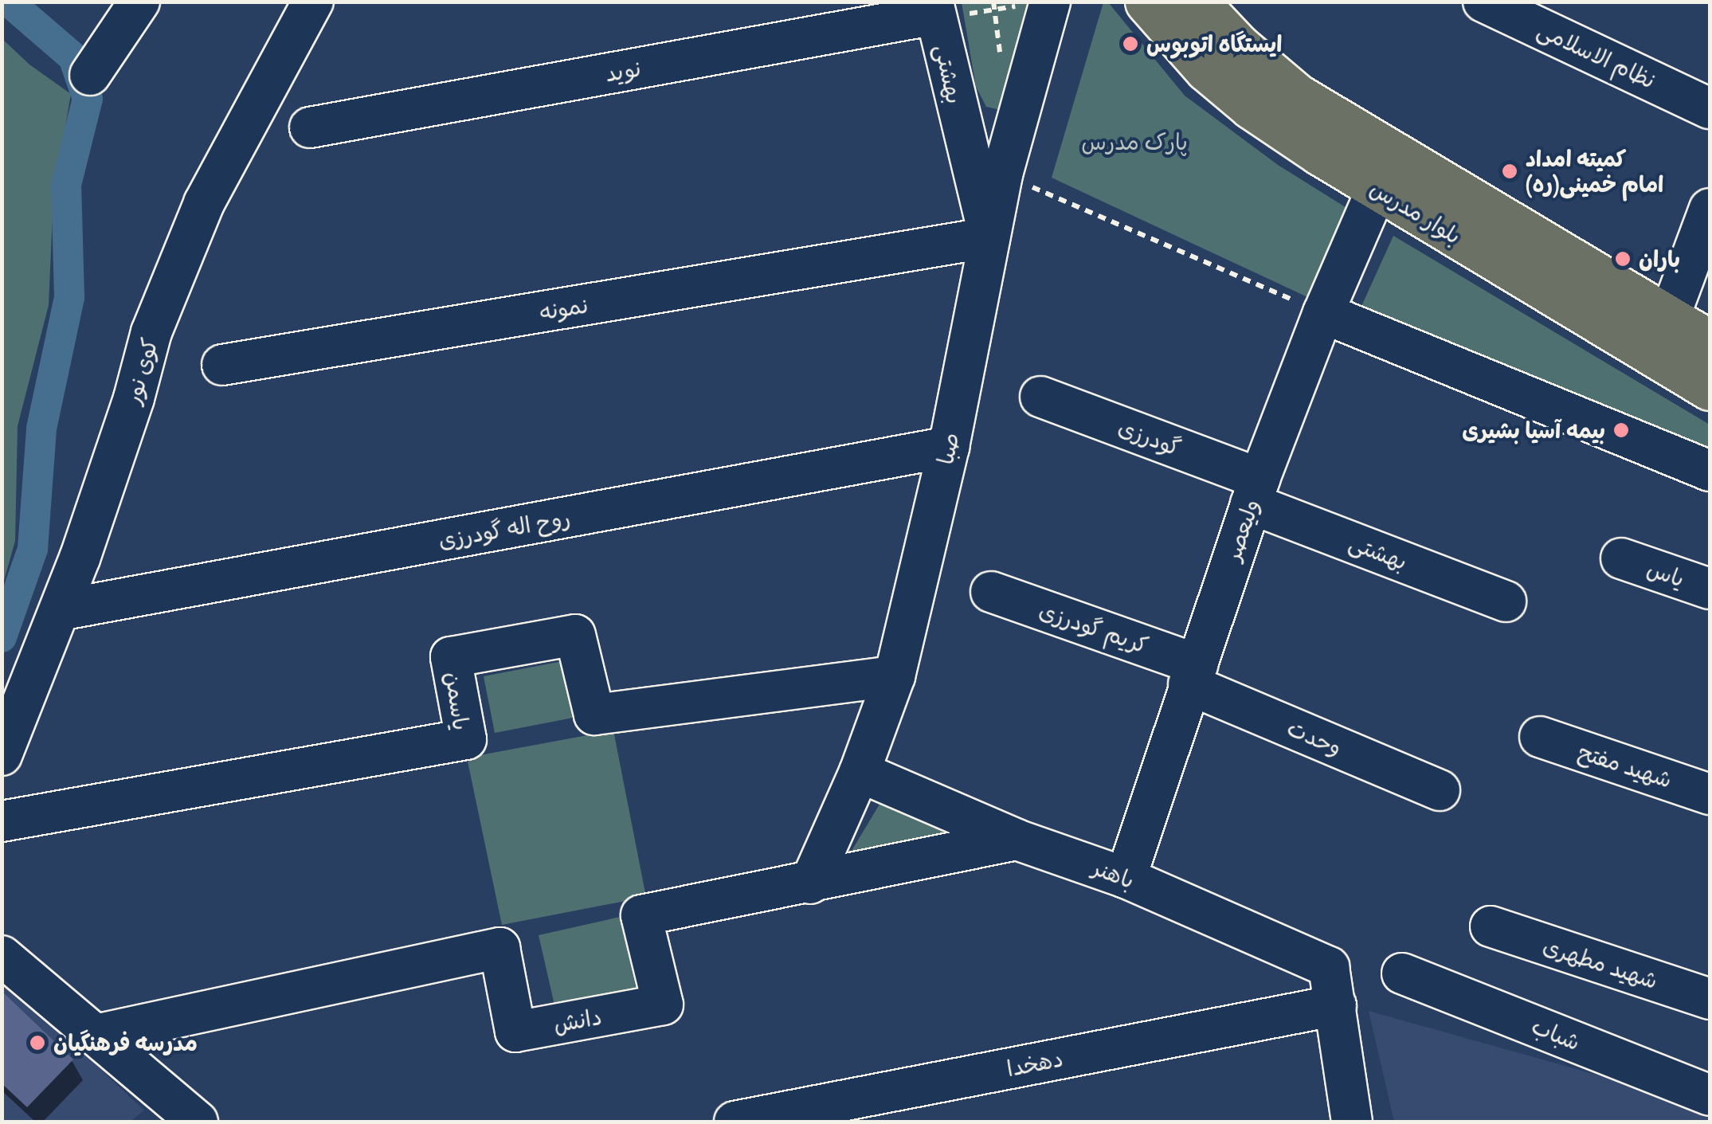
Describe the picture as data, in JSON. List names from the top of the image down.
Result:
{
  "streets": {
    "main road": ["بلوار مدرس"],
    "street": [
      "نظام الاسلامی",
      "نوید",
      "بهشتی",
      "نمونه",
      "کوی نور",
      "گودرزی",
      "صبا",
      "روح اله گودرزی",
      "ولیعصر",
      "یاس",
      "کریم گودرزی",
      "یاسمن",
      "وحدت",
      "شهید مفتح",
      "باهنر",
      "شهید مطهری",
      "دانش",
      "شباب",
      "دهخدا"
    ]
  },
  "crossings": [
    ["نوید", "بهشتی"],
    ["بهشتی", "نمونه"],
    ["بهشتی", "گودرزی"],
    ["بهشتی", "صبا"],
    ["بهشتی", "ولیعصر"],
    ["بلوار مدرس", "ولیعصر"],
    ["نمونه", "صبا"],
    ["کوی نور", "روح اله گودرزی"],
    ["گودرزی", "ولیعصر"],
    ["صبا", "روح اله گودرزی"],
    ["صبا", "یاسمن"],
    ["صبا", "باهنر"],
    ["صبا", "دانش"],
    ["ولیعصر", "کریم گودرزی"],
    ["ولیعصر", "وحدت"],
    ["ولیعصر", "باهنر"],
    ["کریم گودرزی", "وحدت"],
    ["باهنر", "دانش"],
    ["باهنر", "دهخدا"]
  ],
  "parks": ["پارک مدرس"],
  "places": [
    "ایستگاه اتوبوس",
    "کمیته امداد امام خمینی(ره)",
    "باران",
    "بیمه آسیا بشیری",
    "مدرسه فرهنگیان"
  ]
}
